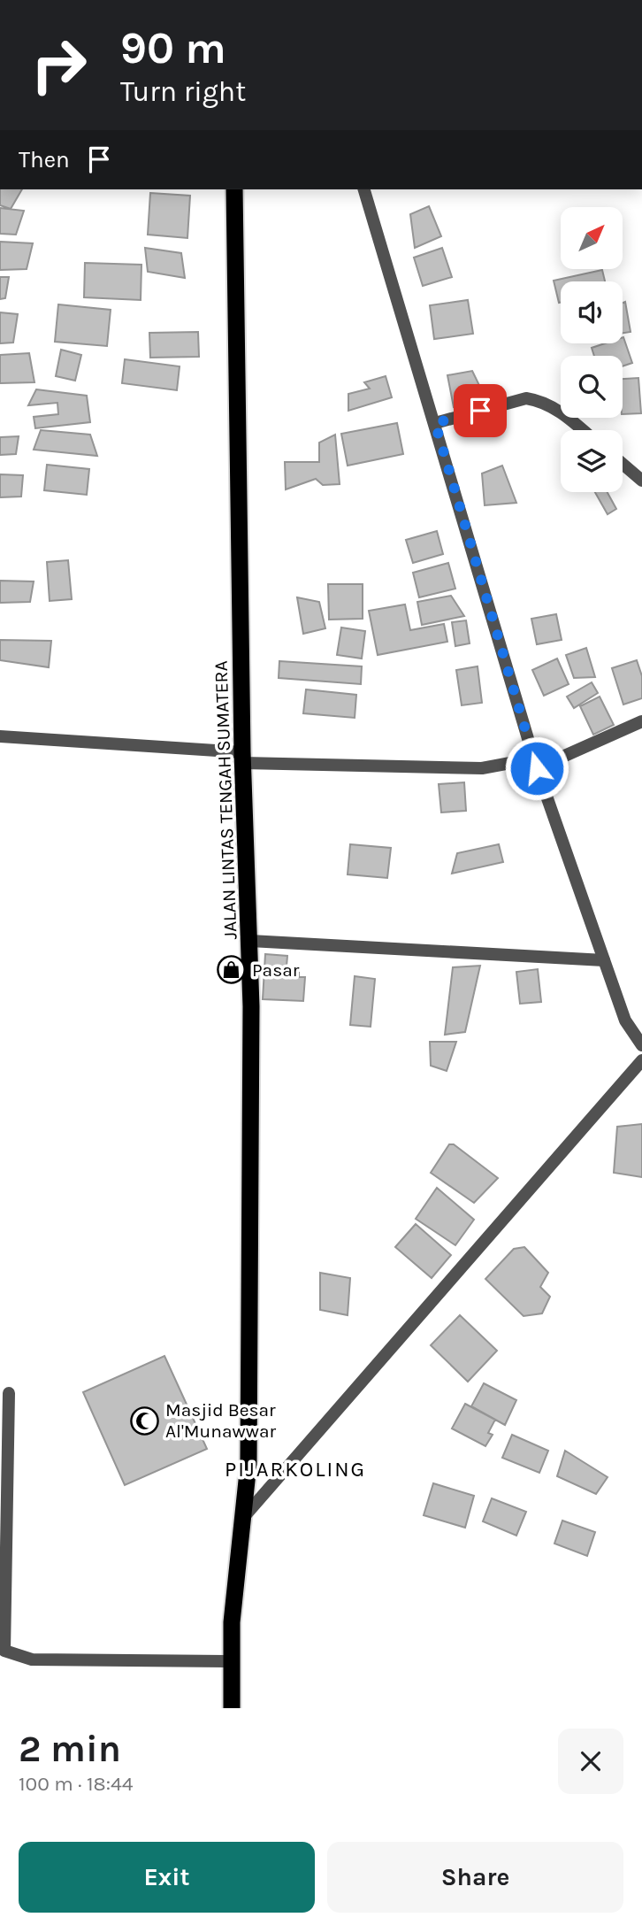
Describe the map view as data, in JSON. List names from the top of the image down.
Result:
{
  "streets": {
    "highway": ["JALAN LINTAS TENGAH SUMATERA"]
  },
  "districts": ["PIJARKOLING"],
  "places": {
    "shop": ["Pasar"],
    "mosque": ["Masjid Besar Al'Munawwar"]
  },
  "north": "top right",
  "page": {
    "turn": ["90 m", "Turn right"],
    "then": "Then",
    "heading": ["2 min", "100 m · 18:44"],
    "buttons": ["Exit", "Share"]
  }
}
